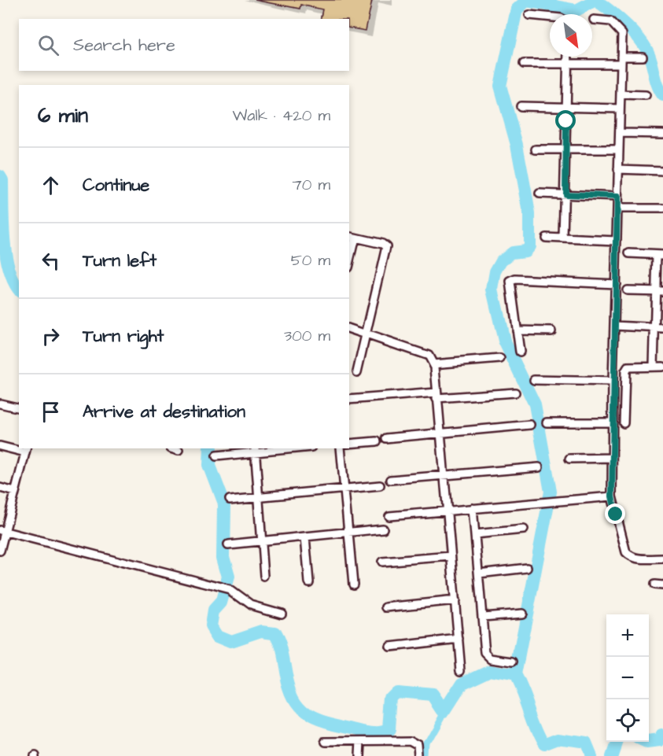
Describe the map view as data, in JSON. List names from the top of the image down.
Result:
{
  "north": "bottom right",
  "page": {
    "search": "Search here",
    "heading": ["6 min", "Walk · 420 m"],
    "list": [
      ["Continue", "70 m"],
      ["Turn left", "50 m"],
      ["Turn right", "300 m"],
      "Arrive at destination"
    ],
    "map_buttons": ["+", "−"]
  }
}
